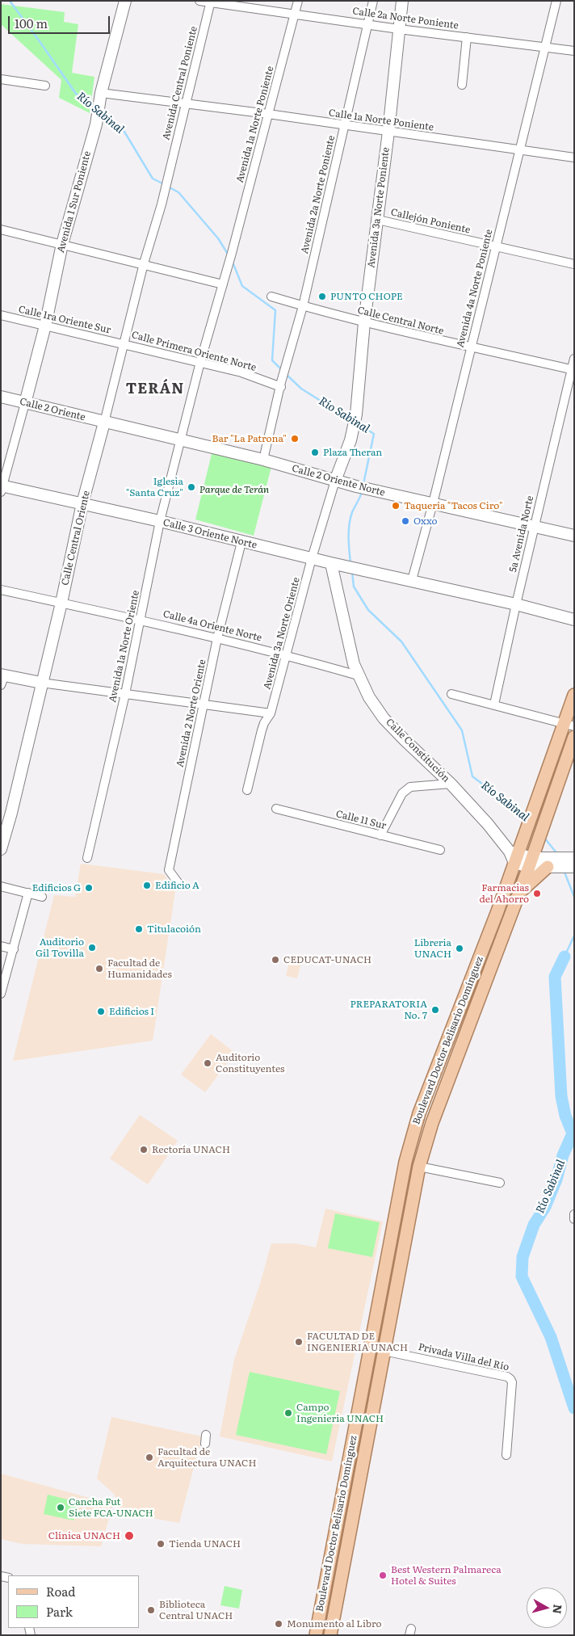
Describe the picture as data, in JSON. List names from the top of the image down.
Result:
{
  "streets": {
    "main road": [
      "Avenida 1 Sur Poniente",
      "Avenida 3a Norte Poniente",
      "Calle 2 Oriente",
      "Calle 2 Oriente Norte",
      "Calle 3 Oriente Norte",
      "Calle Central Oriente",
      "Calle Constitución",
      "Boulevard Doctor Belisario Domínguez"
    ],
    "street": [
      "Calle 2a Norte Poniente",
      "Avenida Central Poniente",
      "Calle 1a Norte Poniente",
      "Avenida 1a Norte Poniente",
      "Avenida 2a Norte Poniente",
      "Callejón Poniente",
      "Avenida 4a Norte Poniente",
      "Calle 1ra Oriente Sur",
      "Calle Central Norte",
      "Calle Primera Oriente Norte",
      "5a Avenida Norte",
      "Calle 4a Oriente Norte",
      "Avenida 3a Norte Oriente",
      "Avenida 1a Norte Oriente",
      "Avenida 2 Norte Oriente",
      "Calle 11 Sur",
      "Privada Villa del Río"
    ]
  },
  "crossings": [
    ["Calle 2a Norte Poniente", "Avenida Central Poniente"],
    ["Calle 2a Norte Poniente", "Avenida 1a Norte Poniente"],
    ["Calle 2a Norte Poniente", "Avenida 2a Norte Poniente"],
    ["Calle 2a Norte Poniente", "Avenida 3a Norte Poniente"],
    ["Calle 2a Norte Poniente", "Avenida 4a Norte Poniente"],
    ["Avenida Central Poniente", "Calle 1a Norte Poniente"],
    ["Avenida Central Poniente", "Calle Central Oriente"],
    ["Calle 1a Norte Poniente", "Avenida 1a Norte Poniente"],
    ["Calle 1a Norte Poniente", "Avenida 2a Norte Poniente"],
    ["Calle 1a Norte Poniente", "Avenida 1 Sur Poniente"],
    ["Calle 1a Norte Poniente", "Avenida 3a Norte Poniente"],
    ["Calle 1a Norte Poniente", "Avenida 4a Norte Poniente"],
    ["Avenida 2a Norte Poniente", "Calle Central Norte"],
    ["Avenida 2a Norte Poniente", "Calle Primera Oriente Norte"],
    ["Avenida 1 Sur Poniente", "Calle 1ra Oriente Sur"],
    ["Avenida 1 Sur Poniente", "Calle 2 Oriente"],
    ["Avenida 3a Norte Poniente", "Callejón Poniente"],
    ["Avenida 3a Norte Poniente", "Calle Central Norte"],
    ["Avenida 3a Norte Poniente", "Calle 2 Oriente Norte"],
    ["Avenida 3a Norte Poniente", "Avenida 3a Norte Oriente"],
    ["Callejón Poniente", "Avenida 4a Norte Poniente"],
    ["Avenida 4a Norte Poniente", "Calle Central Norte"],
    ["Avenida 4a Norte Poniente", "Calle 2 Oriente Norte"],
    ["Avenida 4a Norte Poniente", "Calle 3 Oriente Norte"],
    ["Calle 1ra Oriente Sur", "Calle Primera Oriente Norte"],
    ["Calle 1ra Oriente Sur", "Calle Central Oriente"],
    ["Calle Central Norte", "5a Avenida Norte"],
    ["Calle Primera Oriente Norte", "Calle Central Oriente"],
    ["Calle 2 Oriente", "Calle 2 Oriente Norte"],
    ["Calle 2 Oriente", "Calle Central Oriente"],
    ["Calle 2 Oriente Norte", "5a Avenida Norte"],
    ["Calle 2 Oriente Norte", "Calle Central Oriente"],
    ["Calle 2 Oriente Norte", "Avenida 3a Norte Oriente"],
    ["Calle 2 Oriente Norte", "Avenida 1a Norte Oriente"],
    ["Calle 3 Oriente Norte", "Calle Central Oriente"],
    ["Calle 3 Oriente Norte", "Avenida 3a Norte Oriente"],
    ["Calle 3 Oriente Norte", "Avenida 1a Norte Oriente"],
    ["Calle 3 Oriente Norte", "Avenida 2 Norte Oriente"],
    ["Calle 3 Oriente Norte", "Calle Constitución"],
    ["Calle Central Oriente", "Calle 4a Oriente Norte"],
    ["Calle 4a Oriente Norte", "Avenida 3a Norte Oriente"],
    ["Calle 4a Oriente Norte", "Avenida 1a Norte Oriente"],
    ["Calle 4a Oriente Norte", "Avenida 2 Norte Oriente"],
    ["Calle 4a Oriente Norte", "Calle Constitución"],
    ["Calle Constitución", "Boulevard Doctor Belisario Domínguez"],
    ["Boulevard Doctor Belisario Domínguez", "Privada Villa del Río"]
  ],
  "districts": ["TERÁN"],
  "water": ["Río Sabinal"],
  "parks": ["Parque de Terán"],
  "places": [
    "PUNTO CHOPE",
    "Bar \"La Patrona\"",
    "Plaza Theran",
    "Iglesia \"Santa Cruz\"",
    "Taquería \"Tacos Ciro\"",
    "Oxxo",
    "Edificio A",
    "Edificios G",
    "Farmacias del Ahorro",
    "Titulacoión",
    "Auditorio Gil Tovilla",
    "Libreria UNACH",
    "CEDUCAT-UNACH",
    "Facultad de Humanidades",
    "PREPARATORIA No. 7",
    "Edificios I",
    "Auditorio Constituyentes",
    "Rectoría UNACH",
    "FACULTAD DE INGENIERIA UNACH",
    "Campo Ingenieria UNACH",
    "Facultad de Arquitectura UNACH",
    "Cancha Fut Siete FCA-UNACH",
    "Clínica UNACH",
    "Tienda UNACH",
    "Best Western Palmareca Hotel & Suites",
    "Biblioteca Central UNACH",
    "Monumento al Libro"
  ],
  "legend": ["Road", "Park"],
  "scale_bar": "100 m",
  "north": "right"
}
